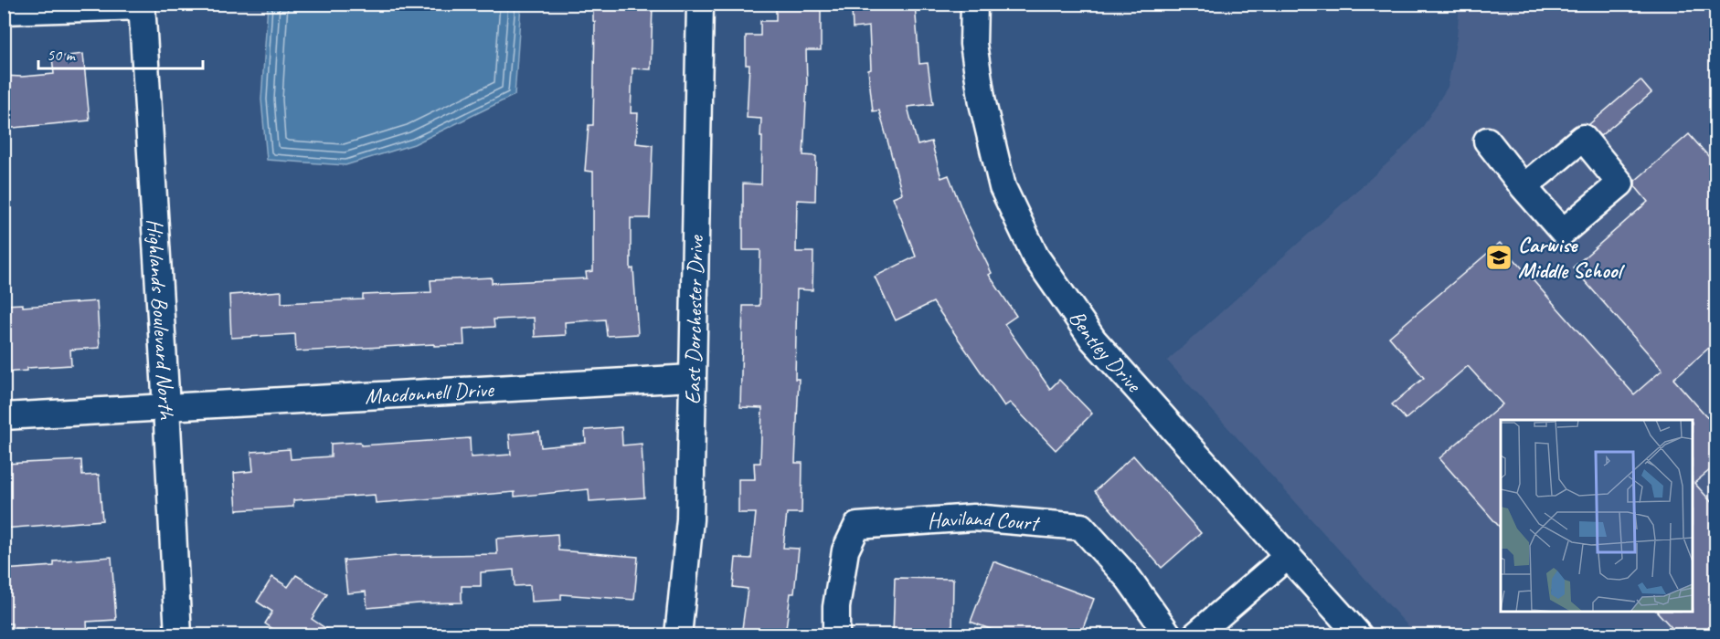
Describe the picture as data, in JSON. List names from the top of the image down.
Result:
{
  "streets": {
    "street": [
      "Highlands Boulevard North",
      "East Dorchester Drive",
      "Bentley Drive",
      "Macdonnell Drive",
      "Haviland Court"
    ]
  },
  "crossings": [
    ["Highlands Boulevard North", "Macdonnell Drive"],
    ["East Dorchester Drive", "Macdonnell Drive"]
  ],
  "places": {
    "school or university": ["Carwise Middle School"]
  },
  "scale_bar": "50 m"
}
